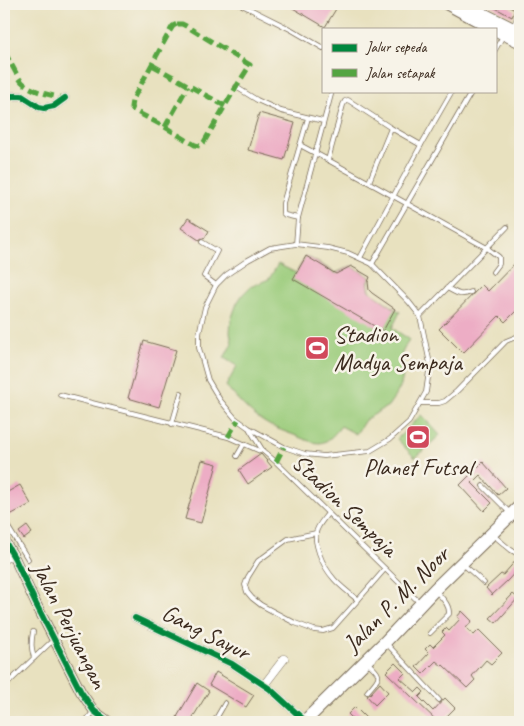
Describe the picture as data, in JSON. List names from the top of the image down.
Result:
{
  "streets": {
    "highway": ["Jalan P. M. Noor"],
    "street": ["Jalan Perjuangan", "Gang Sayur"],
    "lane": ["Stadion Sempaja"]
  },
  "crossings": [
    ["Stadion Sempaja", "Jalan P. M. Noor"],
    ["Jalan P. M. Noor", "Gang Sayur"]
  ],
  "places": {
    "sports": ["Stadion Madya Sempaja", "Planet Futsal"]
  },
  "legend": ["Jalur sepeda", "Jalan setapak"]
}
